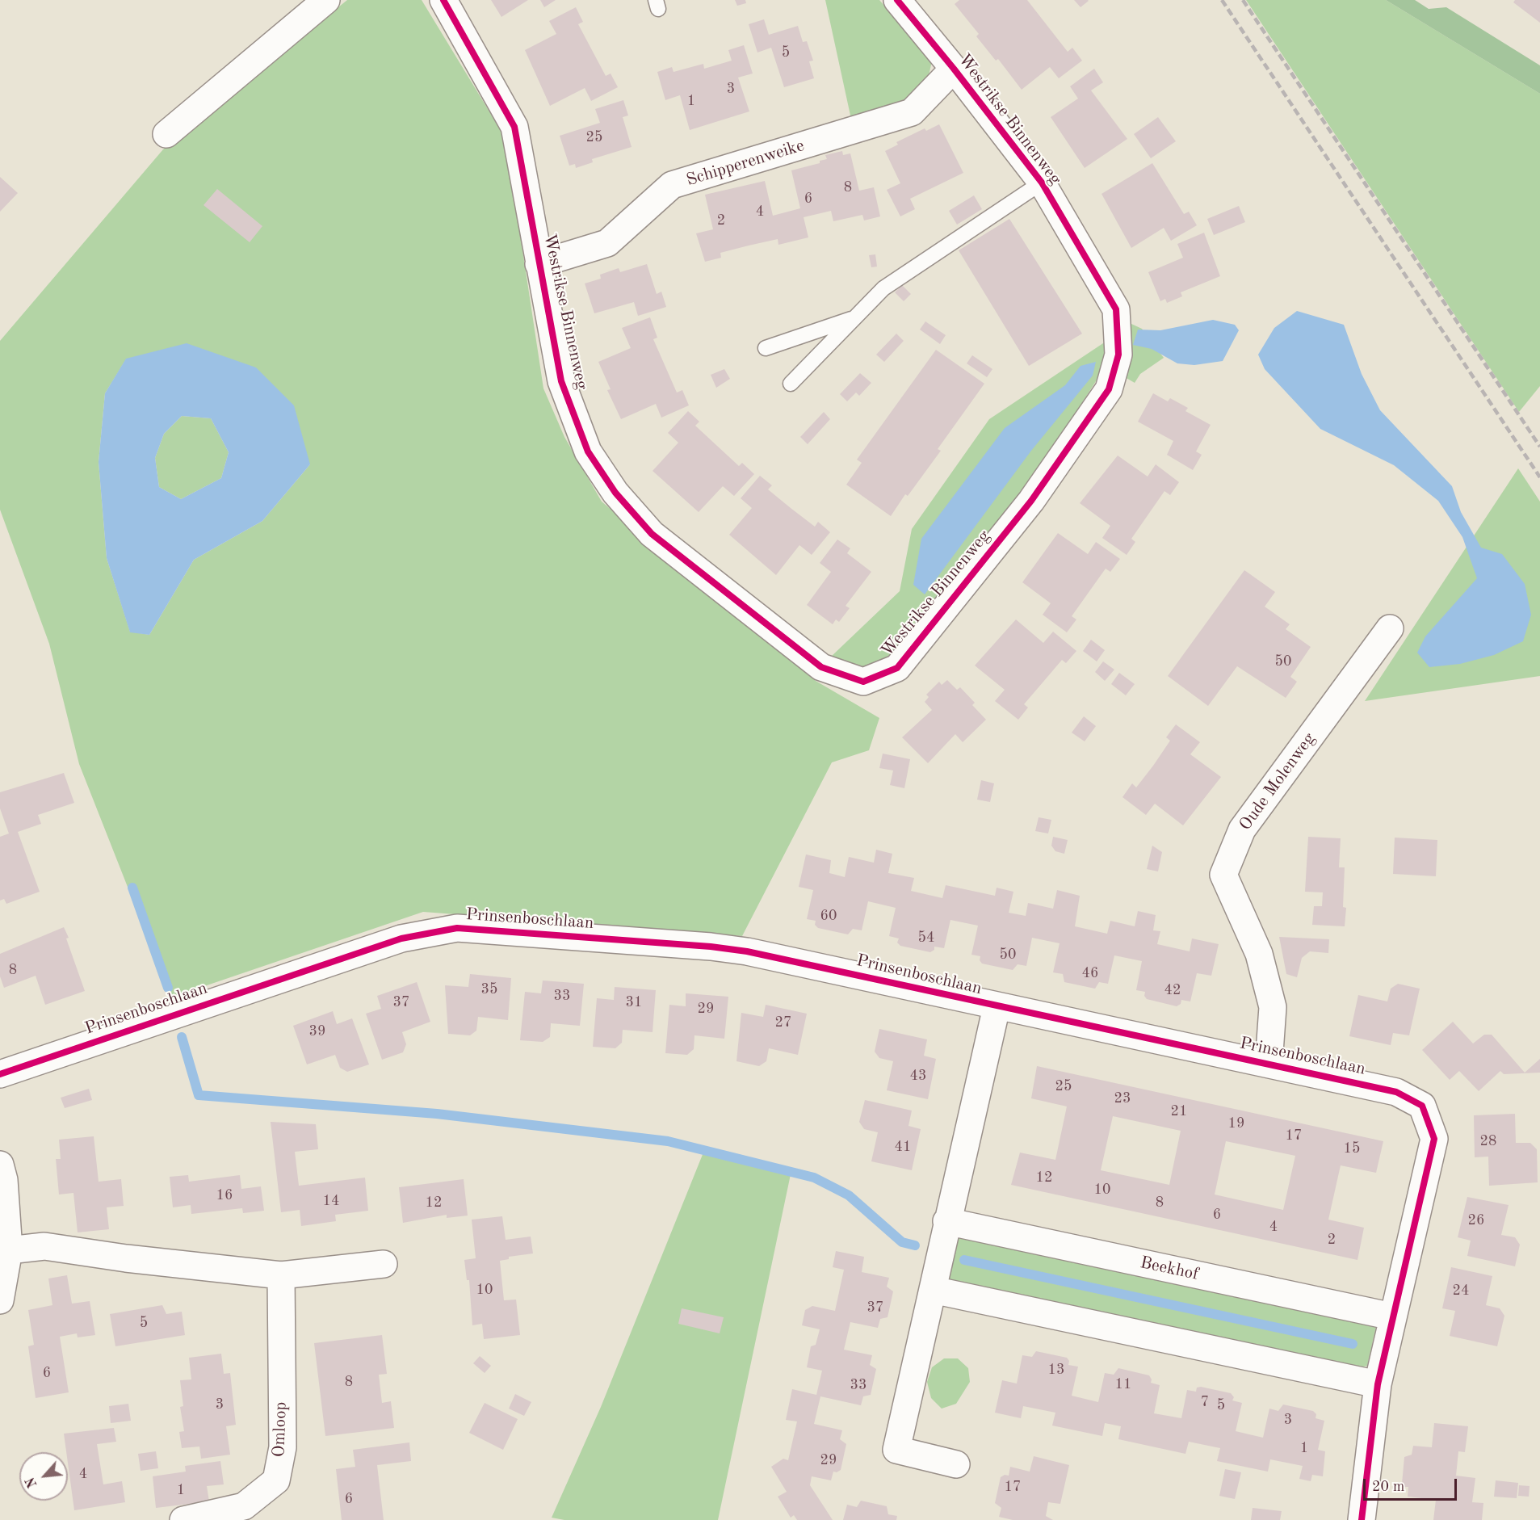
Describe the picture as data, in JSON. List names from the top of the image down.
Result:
{
  "streets": {
    "street": [
      "Westrikse Binnenweg",
      "Schipperenweike",
      "Oude Molenweg",
      "Prinsenboschlaan",
      "Beekhof",
      "Omloop"
    ]
  },
  "crossings": [
    ["Westrikse Binnenweg", "Schipperenweike"],
    ["Oude Molenweg", "Prinsenboschlaan"],
    ["Prinsenboschlaan", "Beekhof"]
  ],
  "house_numbers": [
    "5",
    "3",
    "1",
    "25",
    "8",
    "6",
    "4",
    "2",
    "50",
    "60",
    "54",
    "50",
    "8",
    "46",
    "35",
    "42",
    "33",
    "37",
    "31",
    "29",
    "27",
    "39",
    "43",
    "25",
    "23",
    "21",
    "19",
    "17",
    "28",
    "41",
    "15",
    "12",
    "10",
    "16",
    "14",
    "12",
    "8",
    "6",
    "26",
    "4",
    "2",
    "10",
    "24",
    "37",
    "5",
    "13",
    "6",
    "8",
    "11",
    "33",
    "7",
    "3",
    "5",
    "3",
    "1",
    "29",
    "4",
    "17",
    "1",
    "6"
  ],
  "scale_bar": "20 m",
  "north": "bottom left"
}
